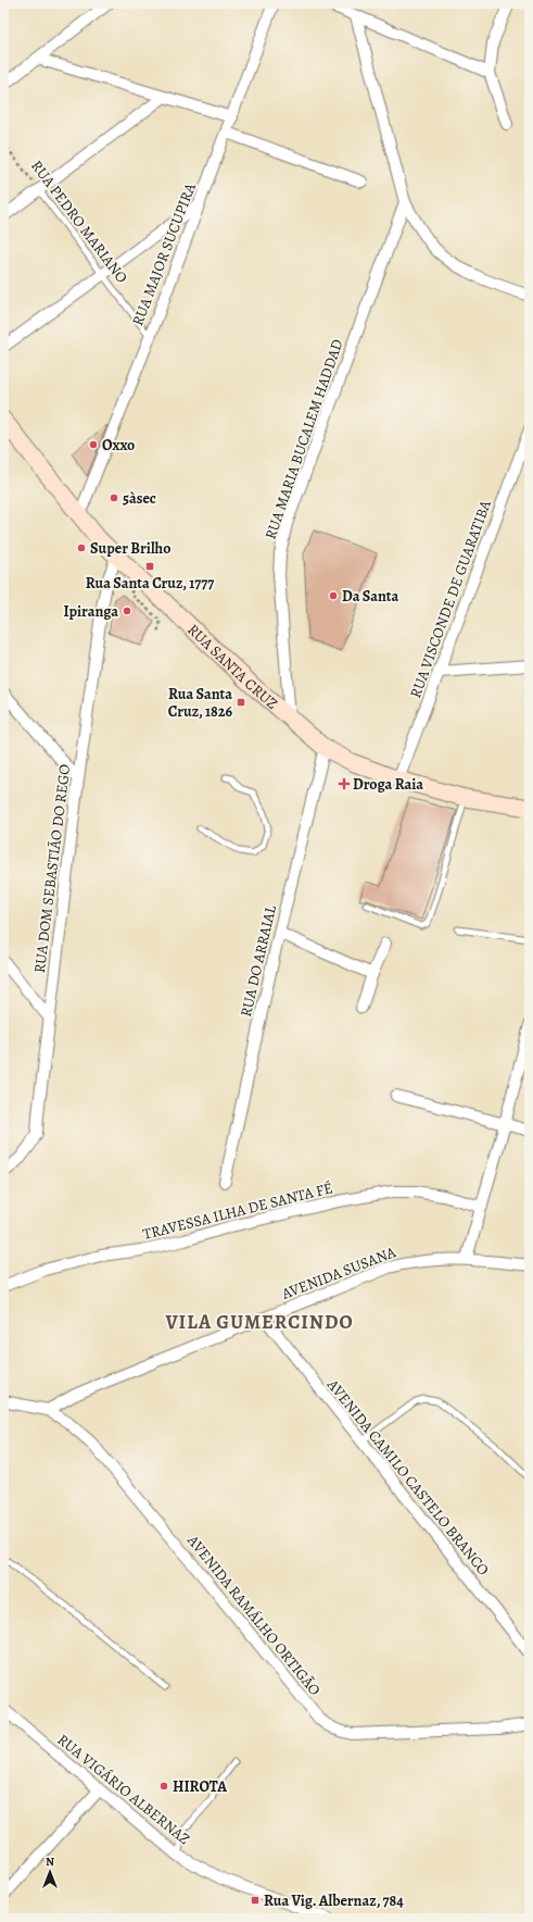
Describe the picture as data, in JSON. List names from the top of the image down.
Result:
{
  "streets": {
    "main road": ["RUA SANTA CRUZ"],
    "street": [
      "RUA MAJOR SUCUPIRA",
      "RUA MARIA BUCALEM HADDAD",
      "RUA VISCONDE DE GUARATIBA",
      "RUA DOM SEBASTIÃO DO REGO",
      "RUA DO ARRAIAL",
      "TRAVESSA ILHA DE SANTA FÉ",
      "AVENIDA SUSANA",
      "AVENIDA CAMILO CASTELO BRANCO",
      "AVENIDA RAMÁLHO ORTIGÃO",
      "RUA VIGÁRIO ALBERNAZ"
    ],
    "lane": ["RUA PEDRO MARIANO"]
  },
  "crossings": [
    ["RUA PEDRO MARIANO", "RUA MAJOR SUCUPIRA"],
    ["RUA MAJOR SUCUPIRA", "RUA SANTA CRUZ"],
    ["RUA MARIA BUCALEM HADDAD", "RUA SANTA CRUZ"],
    ["RUA VISCONDE DE GUARATIBA", "RUA SANTA CRUZ"],
    ["RUA SANTA CRUZ", "RUA DOM SEBASTIÃO DO REGO"],
    ["RUA SANTA CRUZ", "RUA DO ARRAIAL"],
    ["AVENIDA SUSANA", "AVENIDA CAMILO CASTELO BRANCO"],
    ["AVENIDA SUSANA", "AVENIDA RAMÁLHO ORTIGÃO"]
  ],
  "districts": ["VILA GUMERCINDO"],
  "places": {
    "other": [
      "Oxxo",
      "5àsec",
      "Super Brilho",
      "Da Santa",
      "Ipiranga",
      "HIROTA"
    ],
    "transit": ["Rua Santa Cruz, 1777", "Rua Santa Cruz, 1826", "Rua Vig. Albernaz, 784"],
    "health": ["Droga Raia"]
  },
  "north": "top"
}
